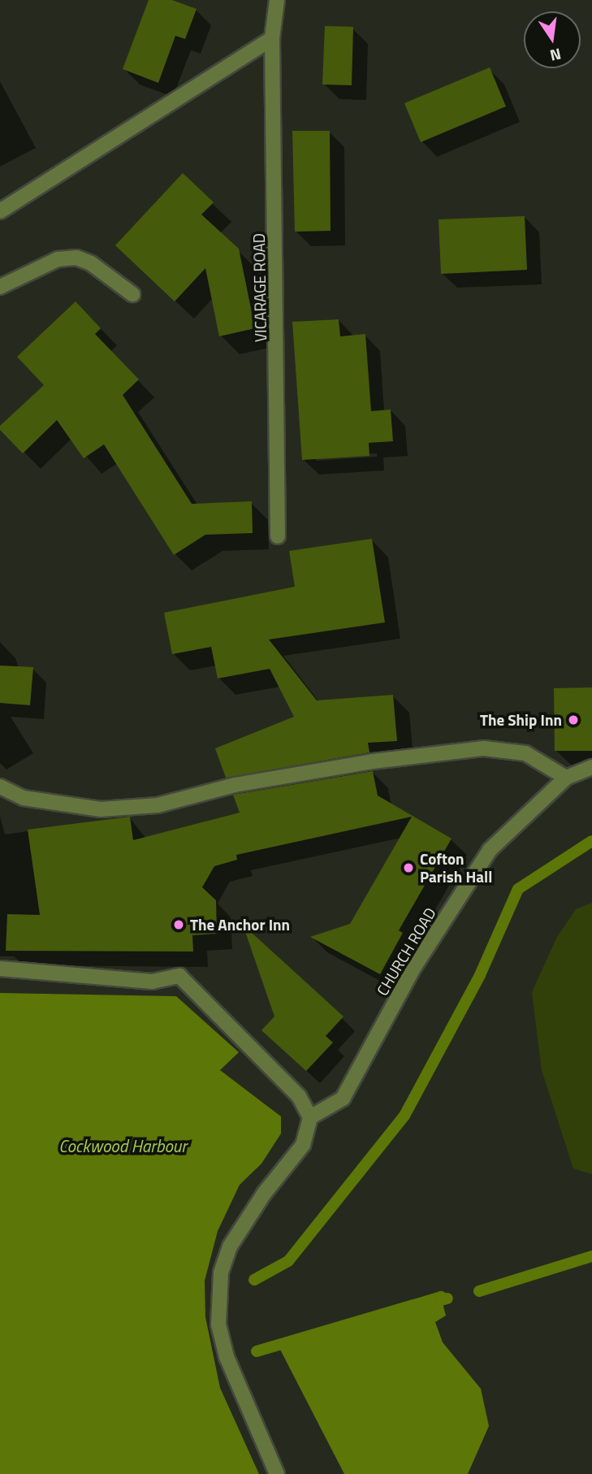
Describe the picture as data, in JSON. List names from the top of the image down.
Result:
{
  "streets": {
    "street": ["VICARAGE ROAD", "CHURCH ROAD"]
  },
  "water": ["Cockwood Harbour"],
  "places": ["The Ship Inn", "Cofton Parish Hall", "The Anchor Inn"],
  "north": "bottom"
}
